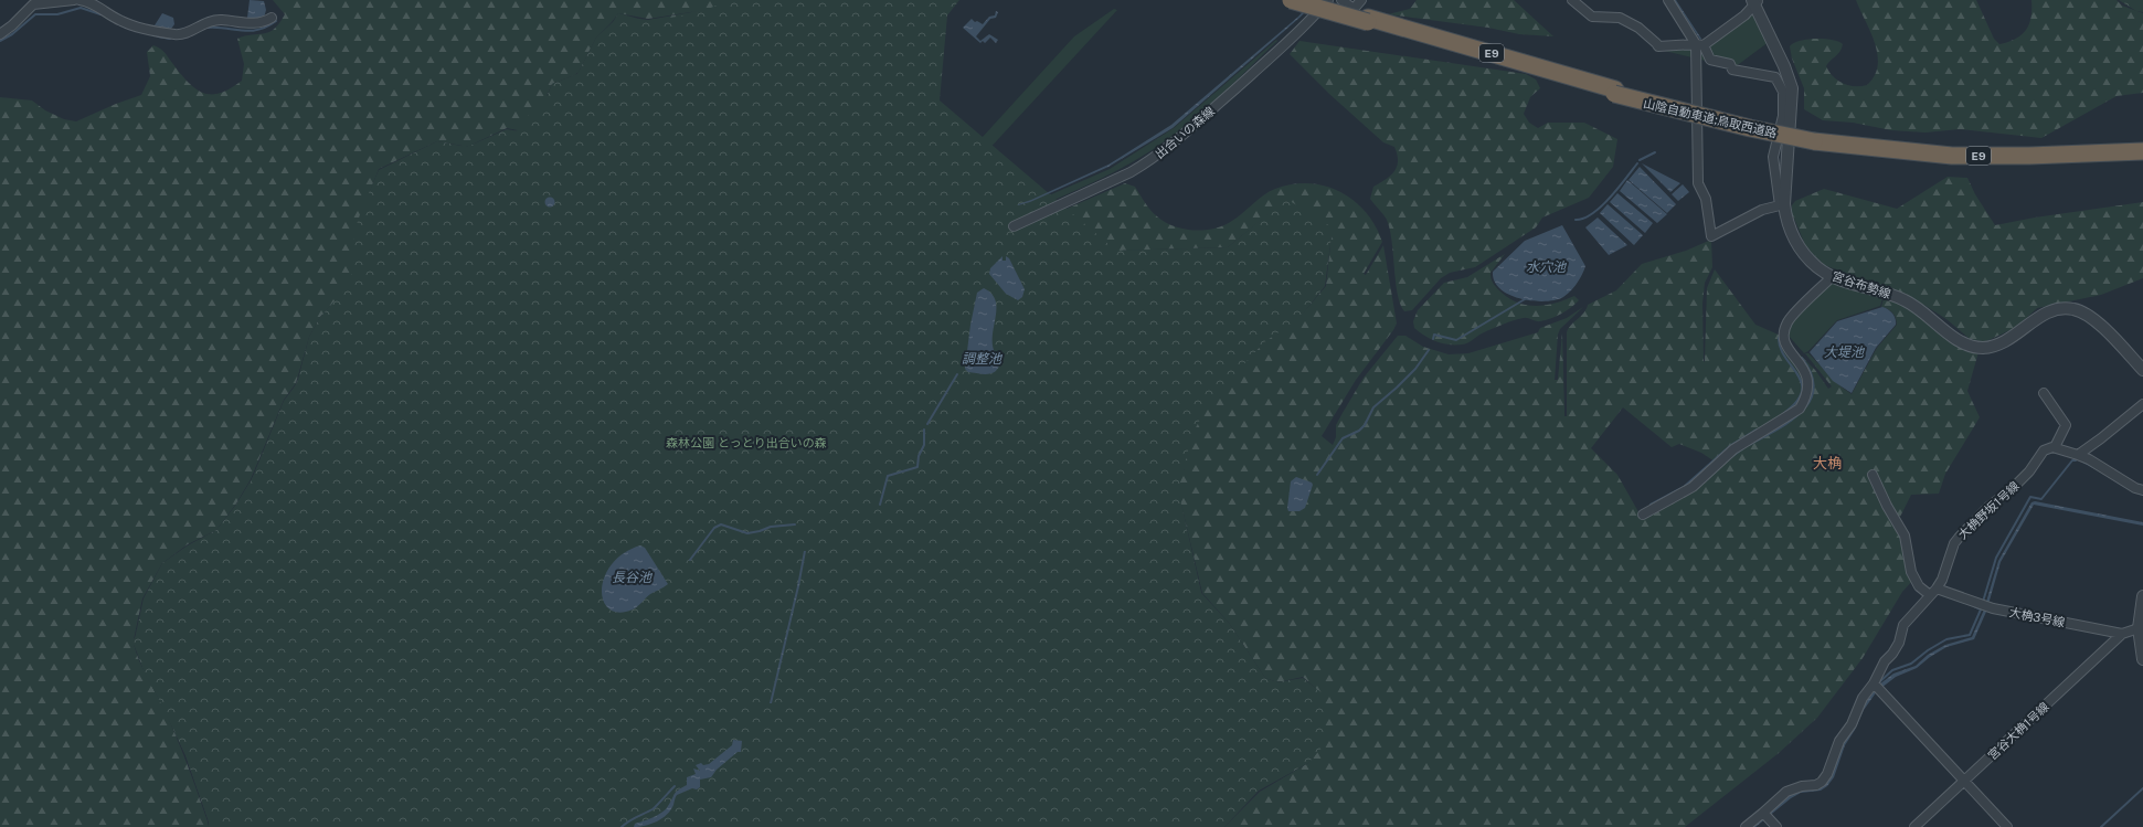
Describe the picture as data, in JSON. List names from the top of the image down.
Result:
{
  "streets": {
    "highway": ["E9", "山陰自動車道;鳥取西道路"],
    "street": [
      "出合いの森線",
      "宮谷布勢線",
      "大桷野坂1号線",
      "大桷3号線",
      "宮谷大桷1号線"
    ]
  },
  "crossings": [
    ["大桷野坂1号線", "大桷3号線"],
    ["大桷3号線", "宮谷大桷1号線"]
  ],
  "districts": ["大桷"],
  "water": [
    "水穴池",
    "大堤池",
    "調整池",
    "長谷池"
  ],
  "parks": ["森林公園 とっとり出合いの森"]
}
